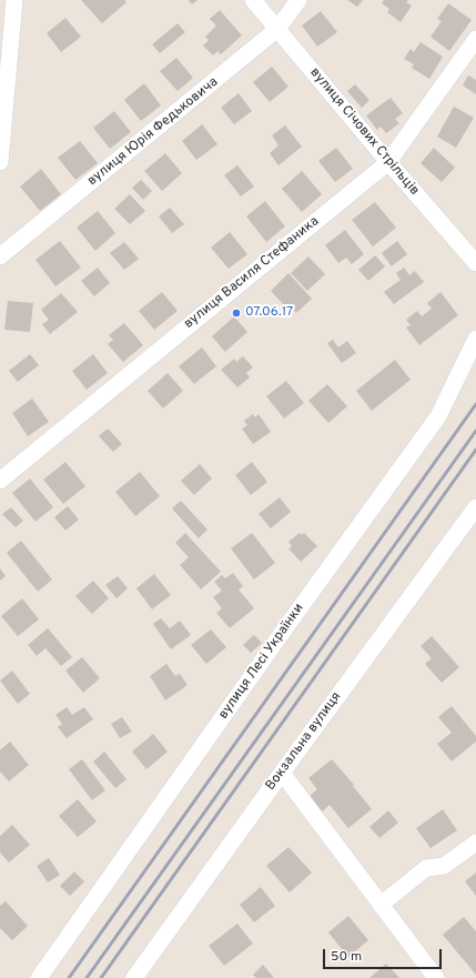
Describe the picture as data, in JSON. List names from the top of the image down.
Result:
{
  "streets": {
    "street": [
      "вулиця Юрія Федьковича",
      "вулиця Січових Стрільців",
      "вулиця Василя Стефаника",
      "вулиця Лесі Українки",
      "Вокзальна вулиця"
    ]
  },
  "crossings": [
    ["вулиця Юрія Федьковича", "вулиця Січових Стрільців"],
    ["вулиця Січових Стрільців", "вулиця Василя Стефаника"]
  ],
  "places": ["07.06.17"],
  "scale_bar": "50 m"
}
